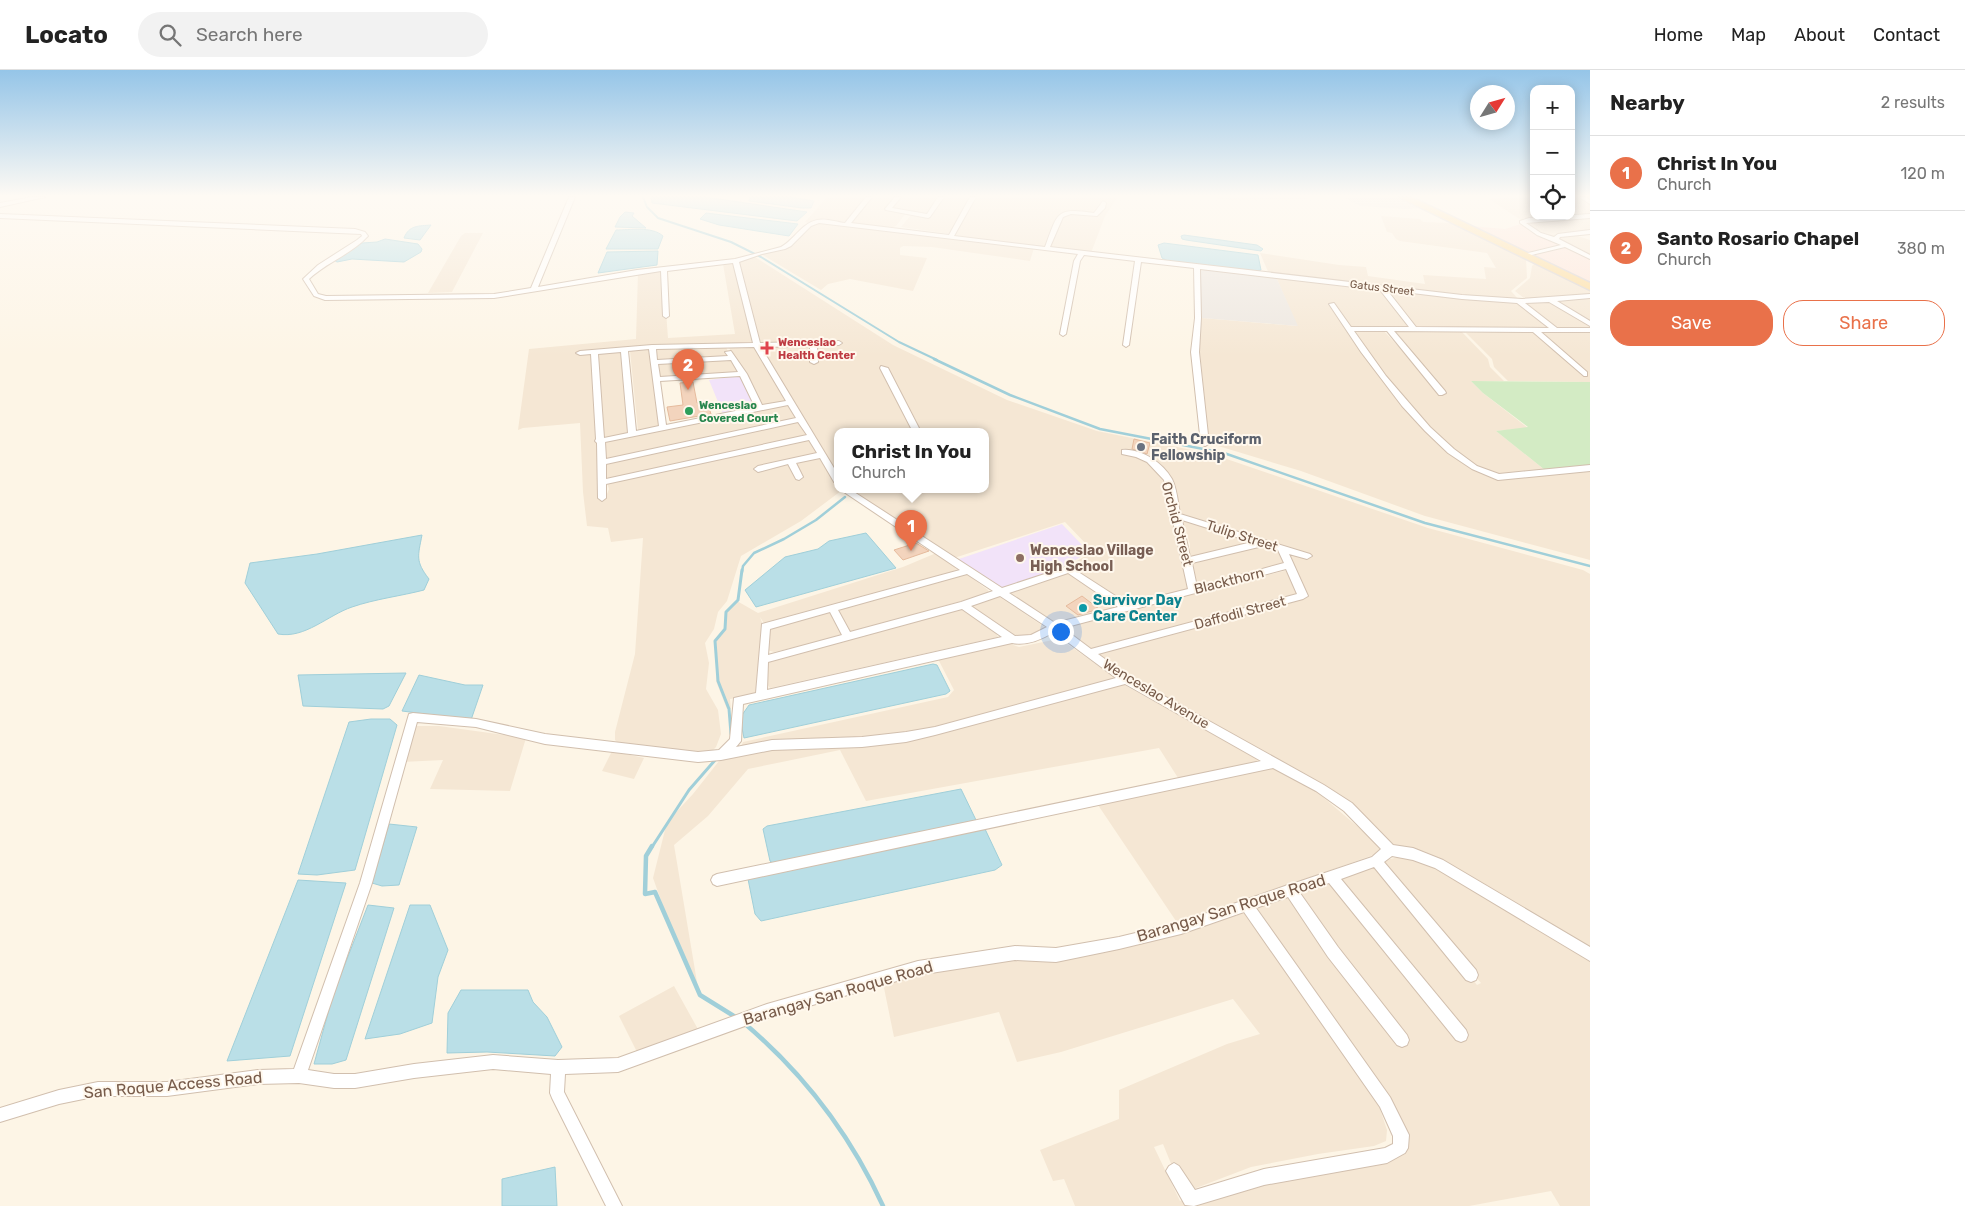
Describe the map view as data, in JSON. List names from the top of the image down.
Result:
{
  "streets": {
    "street": [
      "Gatus Street",
      "Orchid Street",
      "Tulip Street",
      "Blackthorn",
      "Daffodil Street",
      "Wenceslao Avenue",
      "Barangay San Roque Road",
      "San Roque Access Road"
    ]
  },
  "crossings": [
    ["Orchid Street", "Tulip Street"],
    ["Orchid Street", "Blackthorn"],
    ["Blackthorn", "Daffodil Street"],
    ["Blackthorn", "Wenceslao Avenue"],
    ["Daffodil Street", "Wenceslao Avenue"],
    ["Wenceslao Avenue", "Barangay San Roque Road"],
    ["Barangay San Roque Road", "San Roque Access Road"]
  ],
  "places": {
    "health": ["Wenceslao Health Center"],
    "other": [
      "Wenceslao Covered Court",
      "Faith Cruciform Fellowship",
      "Wenceslao Village High School",
      "Survivor Day Care Center"
    ]
  },
  "north": "top right",
  "page": {
    "header": "Locato",
    "search": "Search here",
    "nav": [
      "Home",
      "Map",
      "About",
      "Contact"
    ],
    "heading": ["Nearby", "2 results"],
    "map_buttons": ["+", "−"],
    "list": [
      {
        "mark": "1",
        "name": "Christ In You",
        "note": "Church",
        "value": "120 m"
      },
      {
        "mark": "2",
        "name": "Santo Rosario Chapel",
        "note": "Church",
        "value": "380 m"
      }
    ],
    "buttons": ["Save", "Share"],
    "pins": ["2", "1"],
    "popup": ["Christ In You", "Church"]
  }
}
